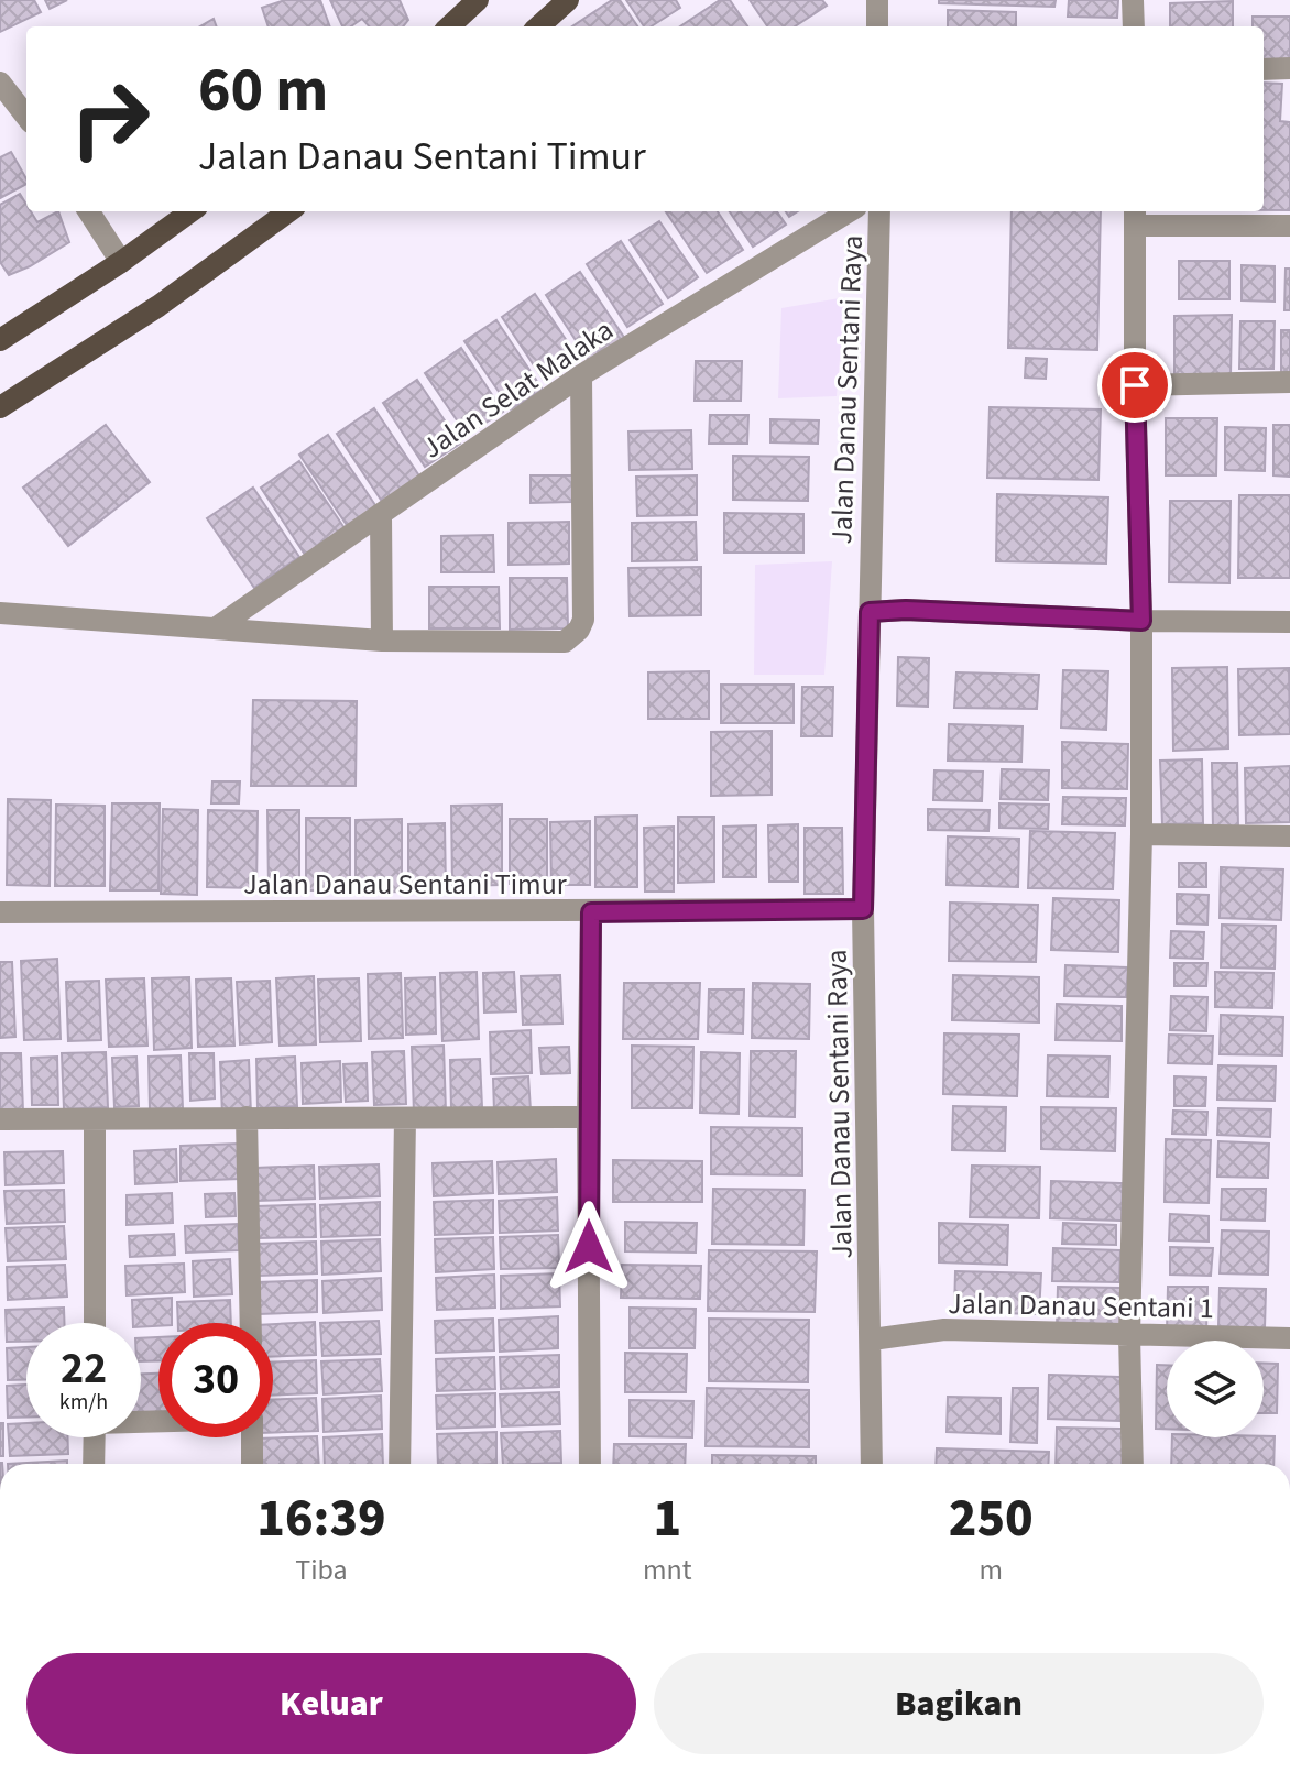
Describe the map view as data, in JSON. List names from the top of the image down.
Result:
{
  "streets": {
    "street": [
      "Jalan Selat Malaka",
      "Jalan Danau Sentani Raya",
      "Jalan Danau Sentani Timur",
      "Jalan Danau Sentani 1"
    ]
  },
  "crossings": [
    ["Jalan Danau Sentani Raya", "Jalan Danau Sentani Timur"],
    ["Jalan Danau Sentani Raya", "Jalan Danau Sentani 1"]
  ],
  "page": {
    "turn": ["60 m", "Jalan Danau Sentani Timur"],
    "speed": "22 km/h",
    "limit": "30",
    "eta": [
      "16:39",
      "Tiba",
      "1",
      "mnt",
      "250",
      "m"
    ],
    "buttons": ["Keluar", "Bagikan"]
  }
}
